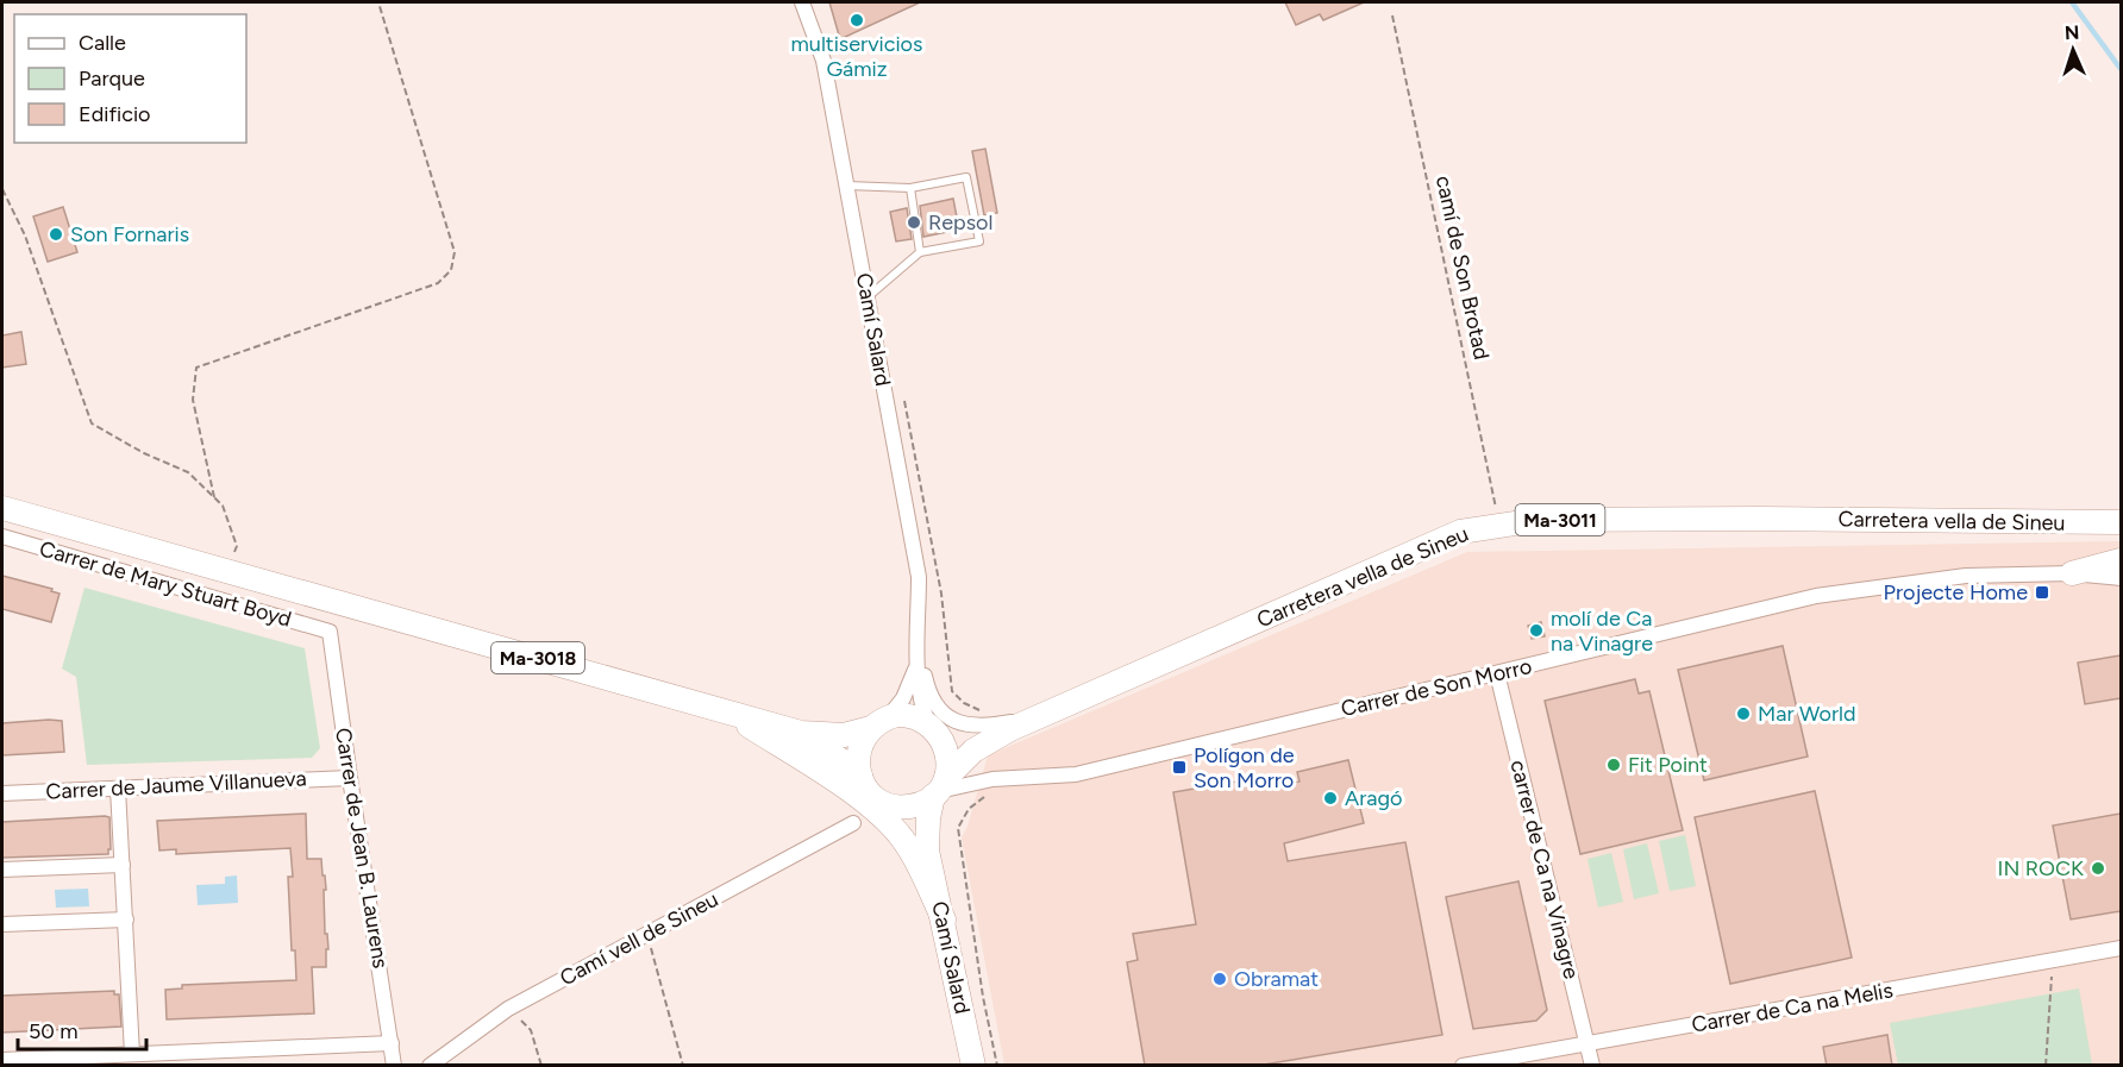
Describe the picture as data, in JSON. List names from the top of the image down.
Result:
{
  "streets": {
    "main road": [
      "Camí Salard",
      "Ma-3011",
      "Carretera vella de Sineu",
      "Ma-3018"
    ],
    "street": [
      "Carrer de Mary Stuart Boyd",
      "Carrer de Son Morro",
      "Carrer de Jaume Villanueva",
      "Carrer de Jean B. Laurens",
      "carrer de Ca na Vinagre",
      "Camí vell de Sineu",
      "Carrer de Ca na Melis"
    ],
    "path": ["camí de Son Brotad"]
  },
  "crossings": [
    ["camí de Son Brotad", "Carretera vella de Sineu"],
    ["Camí Salard", "Carretera vella de Sineu"],
    ["Camí Salard", "Ma-3018"],
    ["Camí Salard", "Carrer de Son Morro"],
    ["Carretera vella de Sineu", "Ma-3018"],
    ["Carretera vella de Sineu", "Carrer de Son Morro"],
    ["Carrer de Mary Stuart Boyd", "Carrer de Jean B. Laurens"],
    ["Ma-3018", "Carrer de Son Morro"],
    ["Carrer de Son Morro", "carrer de Ca na Vinagre"],
    ["Carrer de Jaume Villanueva", "Carrer de Jean B. Laurens"],
    ["carrer de Ca na Vinagre", "Carrer de Ca na Melis"]
  ],
  "places": {
    "other": [
      "multiservicios Gámiz",
      "Repsol",
      "Son Fornaris",
      "molí de Ca na Vinagre",
      "Mar World",
      "Fit Point",
      "Aragó",
      "IN ROCK",
      "Obramat"
    ],
    "transit": ["Projecte Home", "Polígon de Son Morro"]
  },
  "legend": ["Calle", "Parque", "Edificio"],
  "scale_bar": "50 m",
  "north": "top"
}
